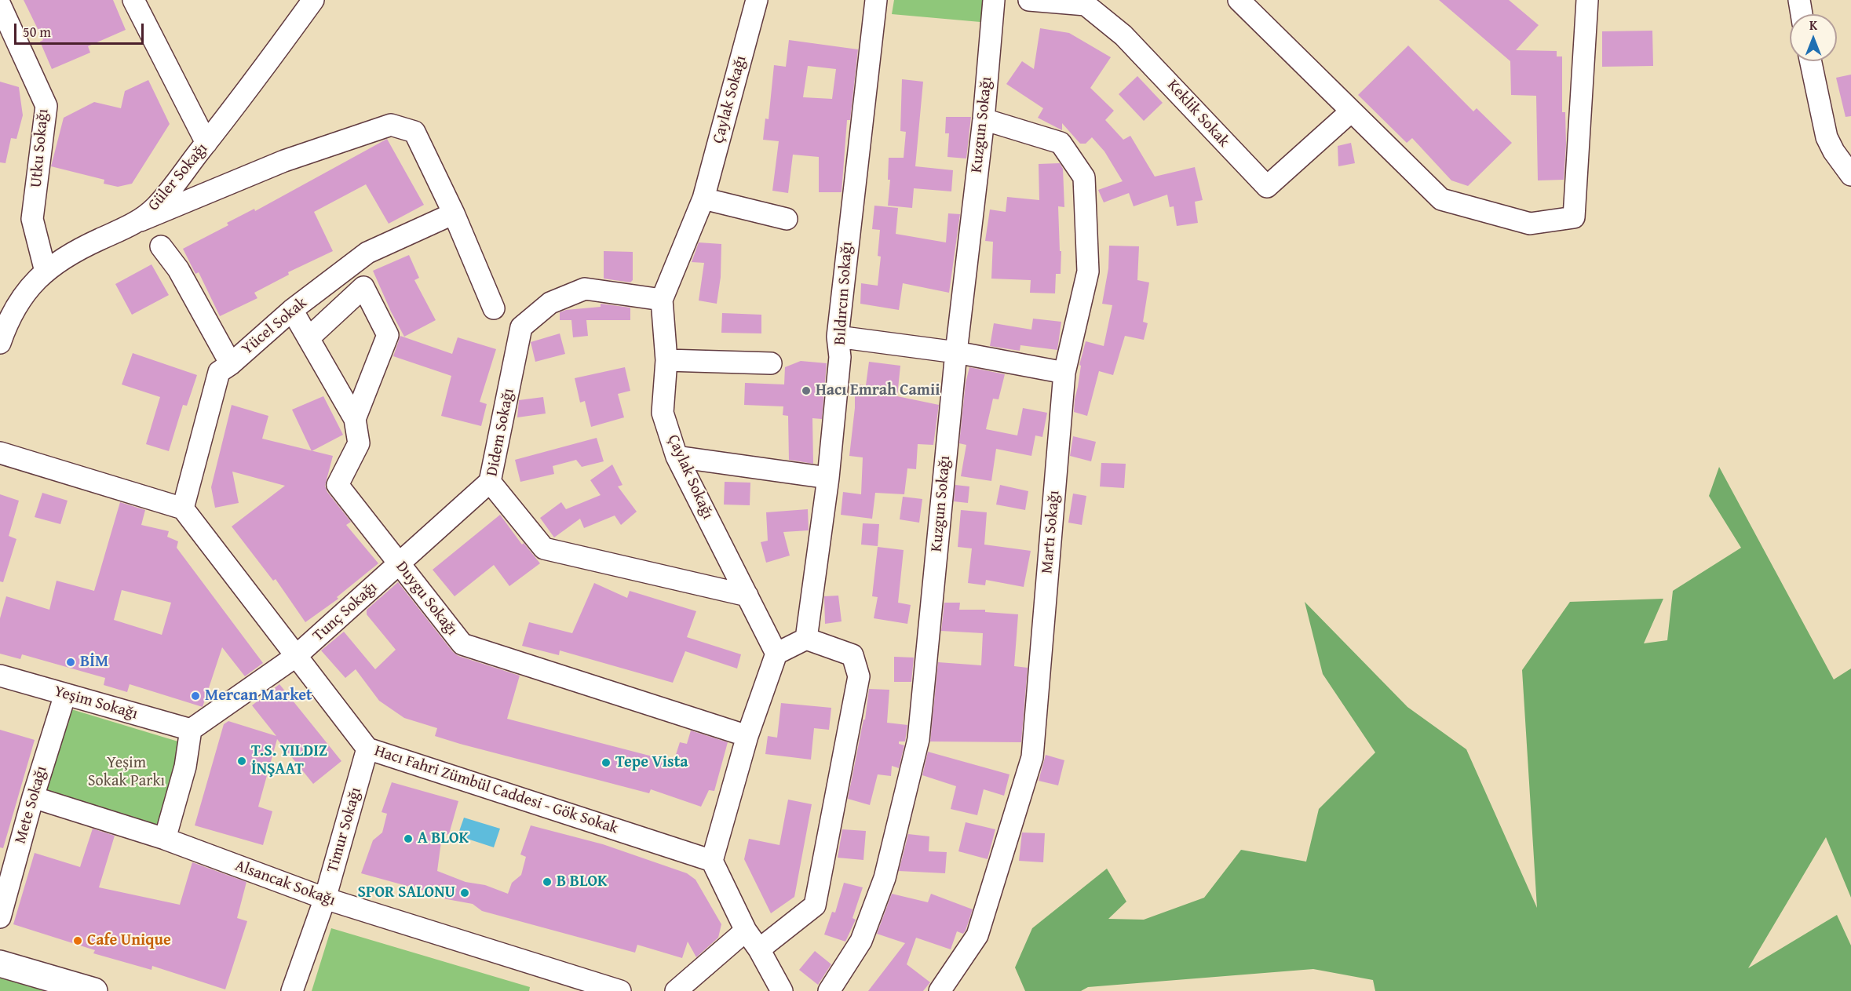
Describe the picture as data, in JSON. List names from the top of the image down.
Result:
{
  "streets": {
    "street": [
      "Çaylak Sokağı",
      "Keklik Sokak",
      "Kuzgun Sokağı",
      "Utku Sokağı",
      "Güler Sokağı",
      "Bıldırcın Sokağı",
      "Yücel Sokak",
      "Didem Sokağı",
      "Martı Sokağı",
      "Duygu Sokağı",
      "Tunç Sokağı",
      "Yeşim Sokağı",
      "Hacı Fahri Zümbül Caddesi - Gök Sokak",
      "Mete Sokağı",
      "Timur Sokağı",
      "Alsancak Sokağı"
    ]
  },
  "crossings": [
    ["Çaylak Sokağı", "Didem Sokağı"],
    ["Kuzgun Sokağı", "Martı Sokağı"],
    ["Utku Sokağı", "Güler Sokağı"],
    ["Yücel Sokak", "Duygu Sokağı"],
    ["Yücel Sokak", "Hacı Fahri Zümbül Caddesi - Gök Sokak"],
    ["Didem Sokağı", "Tunç Sokağı"],
    ["Duygu Sokağı", "Tunç Sokağı"],
    ["Tunç Sokağı", "Yeşim Sokağı"],
    ["Tunç Sokağı", "Hacı Fahri Zümbül Caddesi - Gök Sokak"],
    ["Yeşim Sokağı", "Mete Sokağı"],
    ["Hacı Fahri Zümbül Caddesi - Gök Sokak", "Timur Sokağı"],
    ["Mete Sokağı", "Alsancak Sokağı"],
    ["Timur Sokağı", "Alsancak Sokağı"]
  ],
  "parks": ["Yeşim Sokak Parkı"],
  "places": [
    "Hacı Emrah Camii",
    "BİM",
    "Mercan Market",
    "T.S. YILDIZ İNŞAAT",
    "Tepe Vista",
    "A BLOK",
    "B BLOK",
    "SPOR SALONU",
    "Cafe Unique"
  ],
  "scale_bar": "50 m",
  "north": "top"
}
